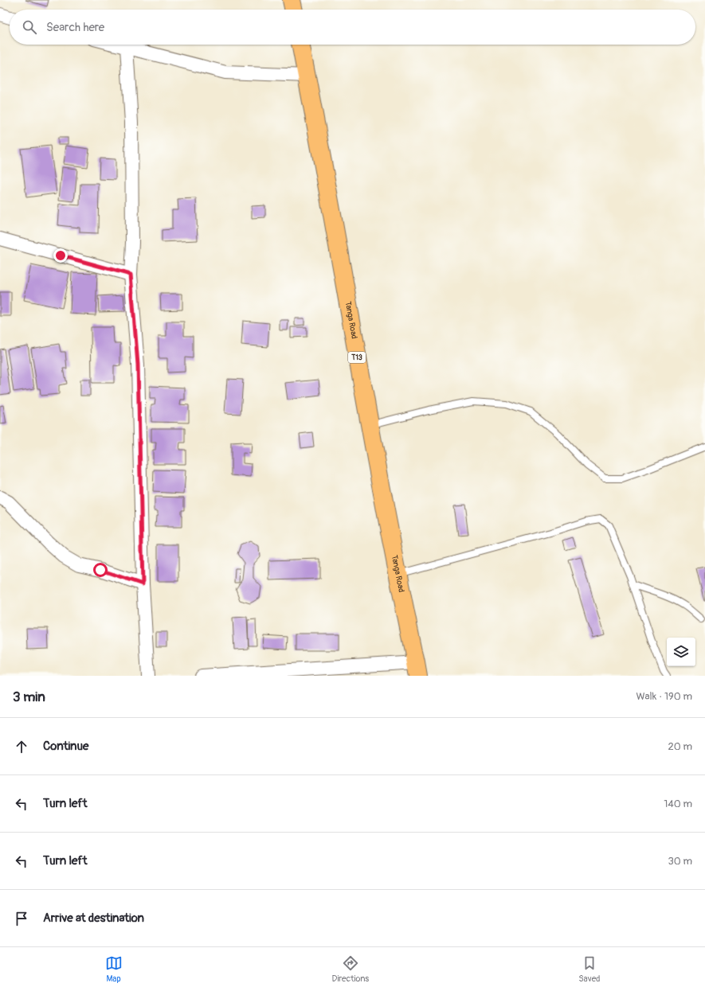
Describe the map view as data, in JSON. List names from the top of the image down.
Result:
{
  "streets": {
    "highway": ["Tanga Road", "T13"]
  },
  "page": {
    "search": "Search here",
    "heading": ["3 min", "Walk · 190 m"],
    "list": [
      ["Continue", "20 m"],
      ["Turn left", "140 m"],
      ["Turn left", "30 m"],
      "Arrive at destination"
    ],
    "nav": ["Map", "Directions", "Saved"]
  }
}
